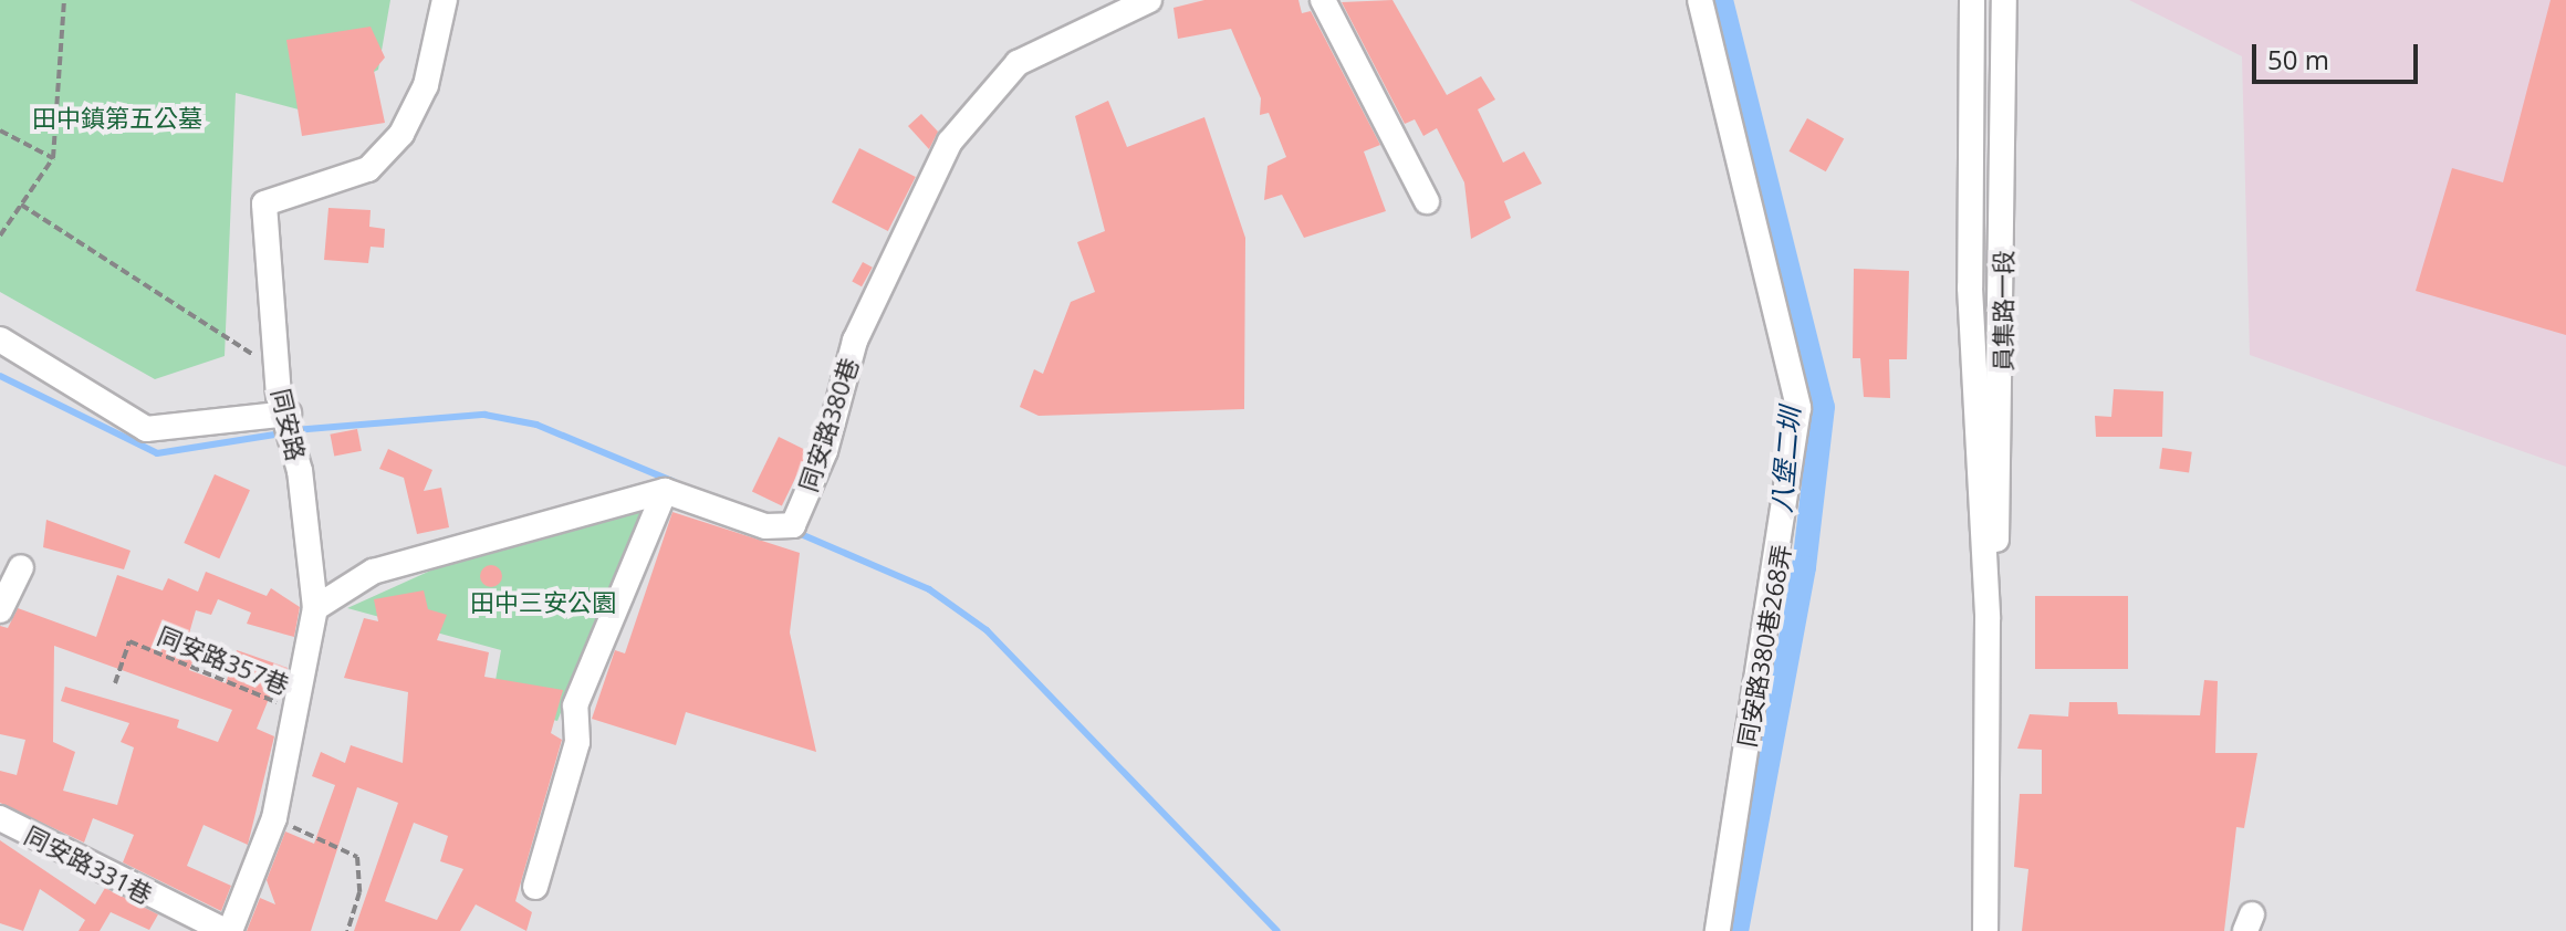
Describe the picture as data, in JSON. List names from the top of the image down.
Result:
{
  "streets": {
    "street": [
      "員集路一段",
      "同安路",
      "同安路380巷",
      "同安路380巷268弄",
      "同安路331巷"
    ],
    "path": ["同安路357巷"]
  },
  "crossings": [
    ["同安路", "同安路357巷"],
    ["同安路", "同安路331巷"]
  ],
  "water": ["八堡二圳"],
  "parks": ["田中鎮第五公墓", "田中三安公園"],
  "scale_bar": "50 m"
}
